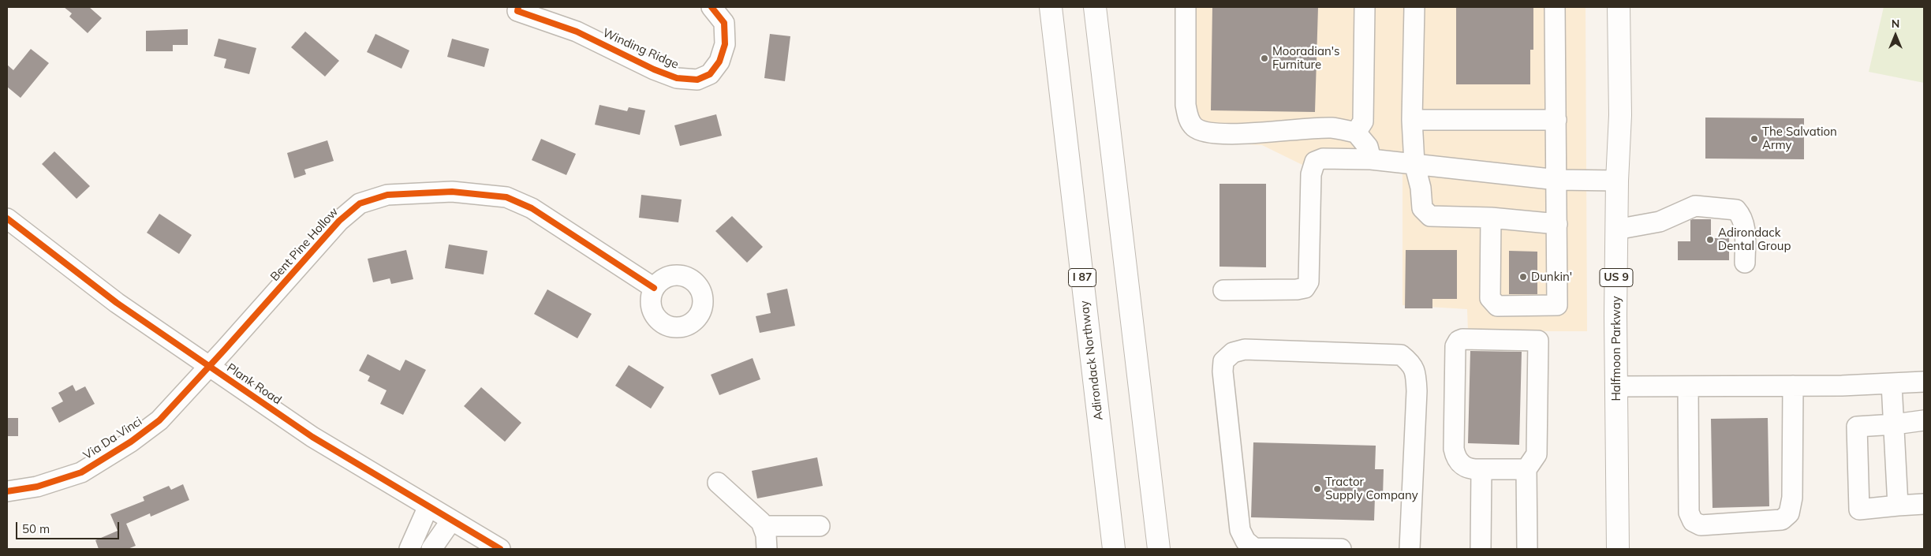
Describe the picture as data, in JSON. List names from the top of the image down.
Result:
{
  "streets": {
    "main road": [
      "I 87",
      "US 9",
      "Halfmoon Parkway",
      "Adirondack Northway"
    ],
    "street": [
      "Winding Ridge",
      "Bent Pine Hollow",
      "Plank Road",
      "Via Da Vinci"
    ]
  },
  "crossings": [
    ["Bent Pine Hollow", "Plank Road"],
    ["Bent Pine Hollow", "Via Da Vinci"],
    ["Plank Road", "Via Da Vinci"]
  ],
  "places": [
    "Mooradian's Furniture",
    "The Salvation Army",
    "Adirondack Dental Group",
    "Dunkin'",
    "Tractor Supply Company"
  ],
  "scale_bar": "50 m",
  "north": "top"
}
